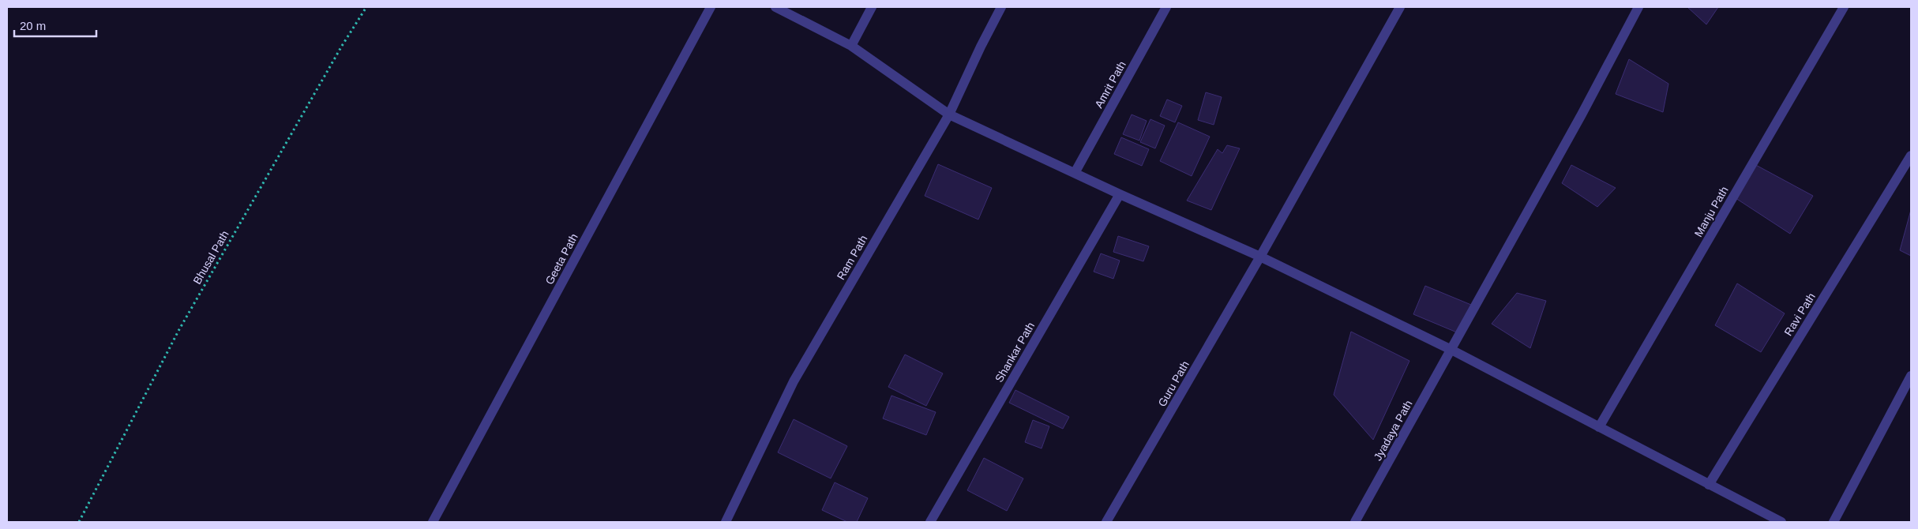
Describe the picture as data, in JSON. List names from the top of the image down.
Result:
{
  "streets": {
    "street": [
      "Amrit Path",
      "Manju Path",
      "Ram Path",
      "Geeta Path",
      "Ravi Path",
      "Shankar Path",
      "Guru Path",
      "Jyadaya Path"
    ],
    "path": ["Bhusal Path"]
  },
  "scale_bar": "20 m"
}
